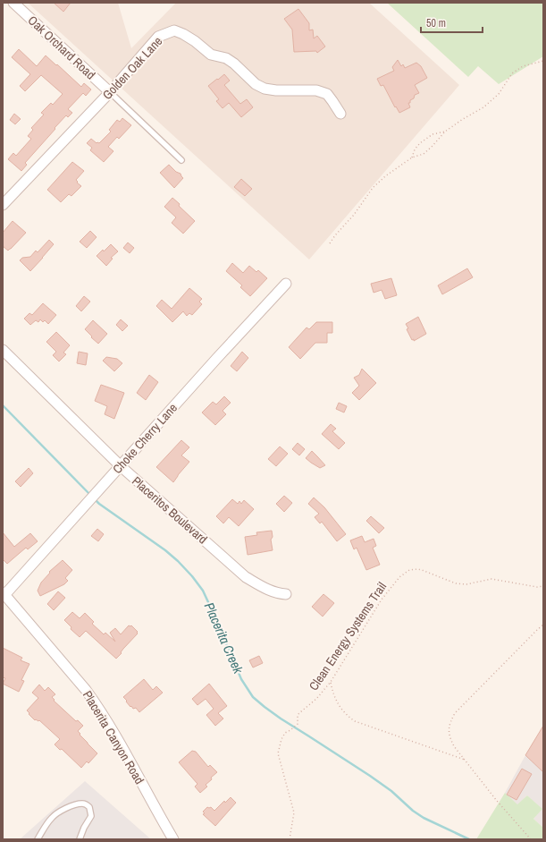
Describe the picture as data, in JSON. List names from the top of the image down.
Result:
{
  "streets": {
    "street": [
      "Oak Orchard Road",
      "Golden Oak Lane",
      "Choke Cherry Lane",
      "Placeritos Boulevard",
      "Placerita Canyon Road"
    ],
    "path": ["Clean Energy Systems Trail"]
  },
  "crossings": [
    ["Oak Orchard Road", "Golden Oak Lane"],
    ["Choke Cherry Lane", "Placeritos Boulevard"],
    ["Choke Cherry Lane", "Placerita Canyon Road"]
  ],
  "water": ["Placerita Creek"],
  "scale_bar": "50 m"
}
